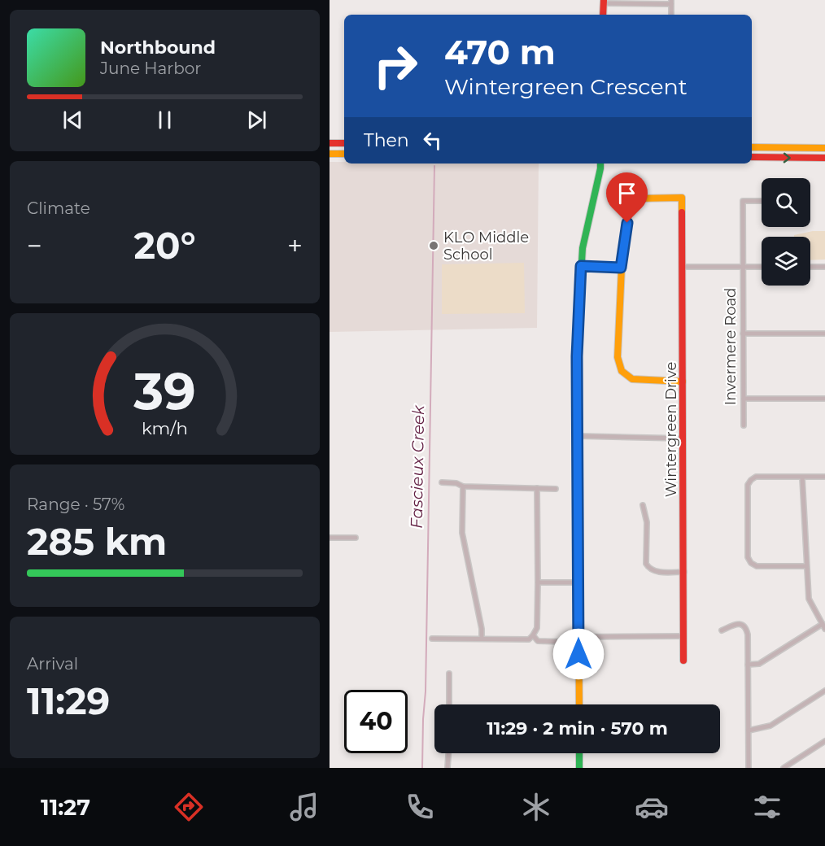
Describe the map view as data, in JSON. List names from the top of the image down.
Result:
{
  "streets": {
    "street": ["Invermere Road", "Wintergreen Drive"]
  },
  "water": ["Fascieux Creek"],
  "places": ["KLO Middle School"],
  "page": {
    "turn": ["470 m", "Wintergreen Crescent"],
    "song": ["Northbound", "June Harbor"],
    "then": "Then",
    "tile": [
      "Climate",
      ["Range · 57%", "285 km"],
      ["Arrival", "11:29"]
    ],
    "heat": ["−", "20°", "+"],
    "limit": "40",
    "trip": "11:29 · 2 min · 570 m",
    "tabs": "11:27",
    "gauge": ["39", "km/h"]
  }
}
